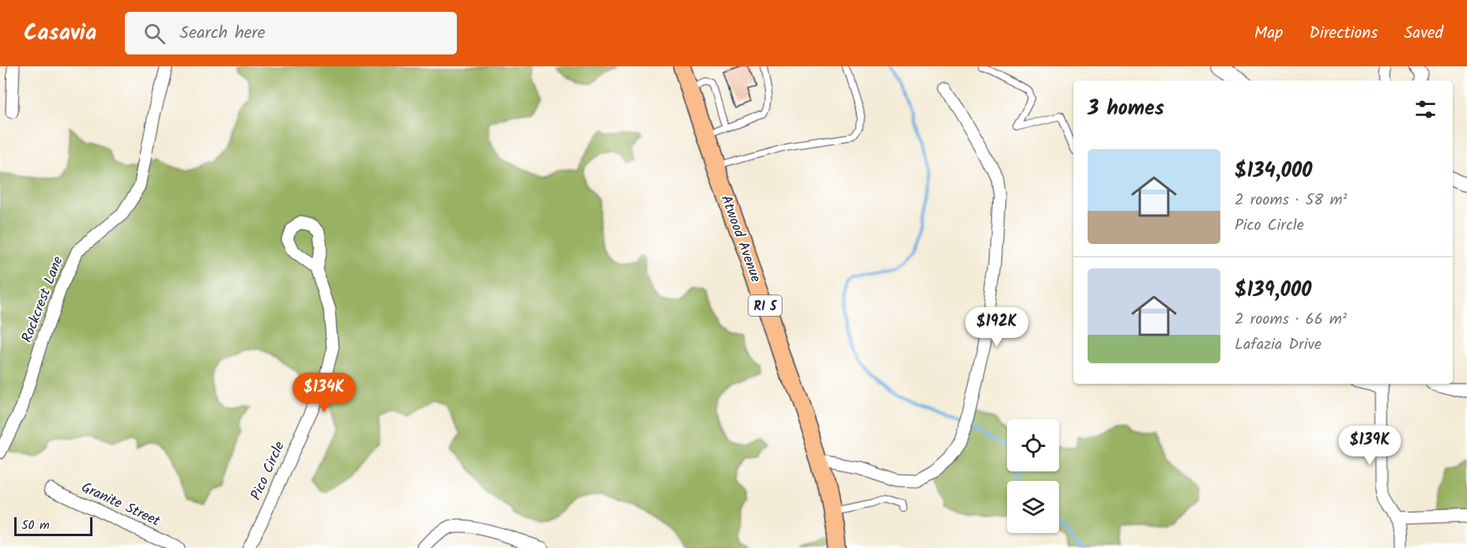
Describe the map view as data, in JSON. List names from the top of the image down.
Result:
{
  "streets": {
    "main road": ["Atwood Avenue", "RI 5"],
    "street": ["Rockcrest Lane", "Pico Circle", "Granite Street"]
  },
  "scale_bar": "50 m",
  "page": {
    "header": "Casavia",
    "search": "Search here",
    "nav": ["Map", "Directions", "Saved"],
    "heading": "3 homes",
    "list": [
      {
        "name": "$134,000",
        "note": "2 rooms · 58 m² · Pico Circle"
      },
      {
        "name": "$139,000",
        "note": "2 rooms · 66 m² · Lafazia Drive"
      }
    ],
    "price": ["$192K", "$134K", "$139K"],
    "scale": "50 m"
  }
}
